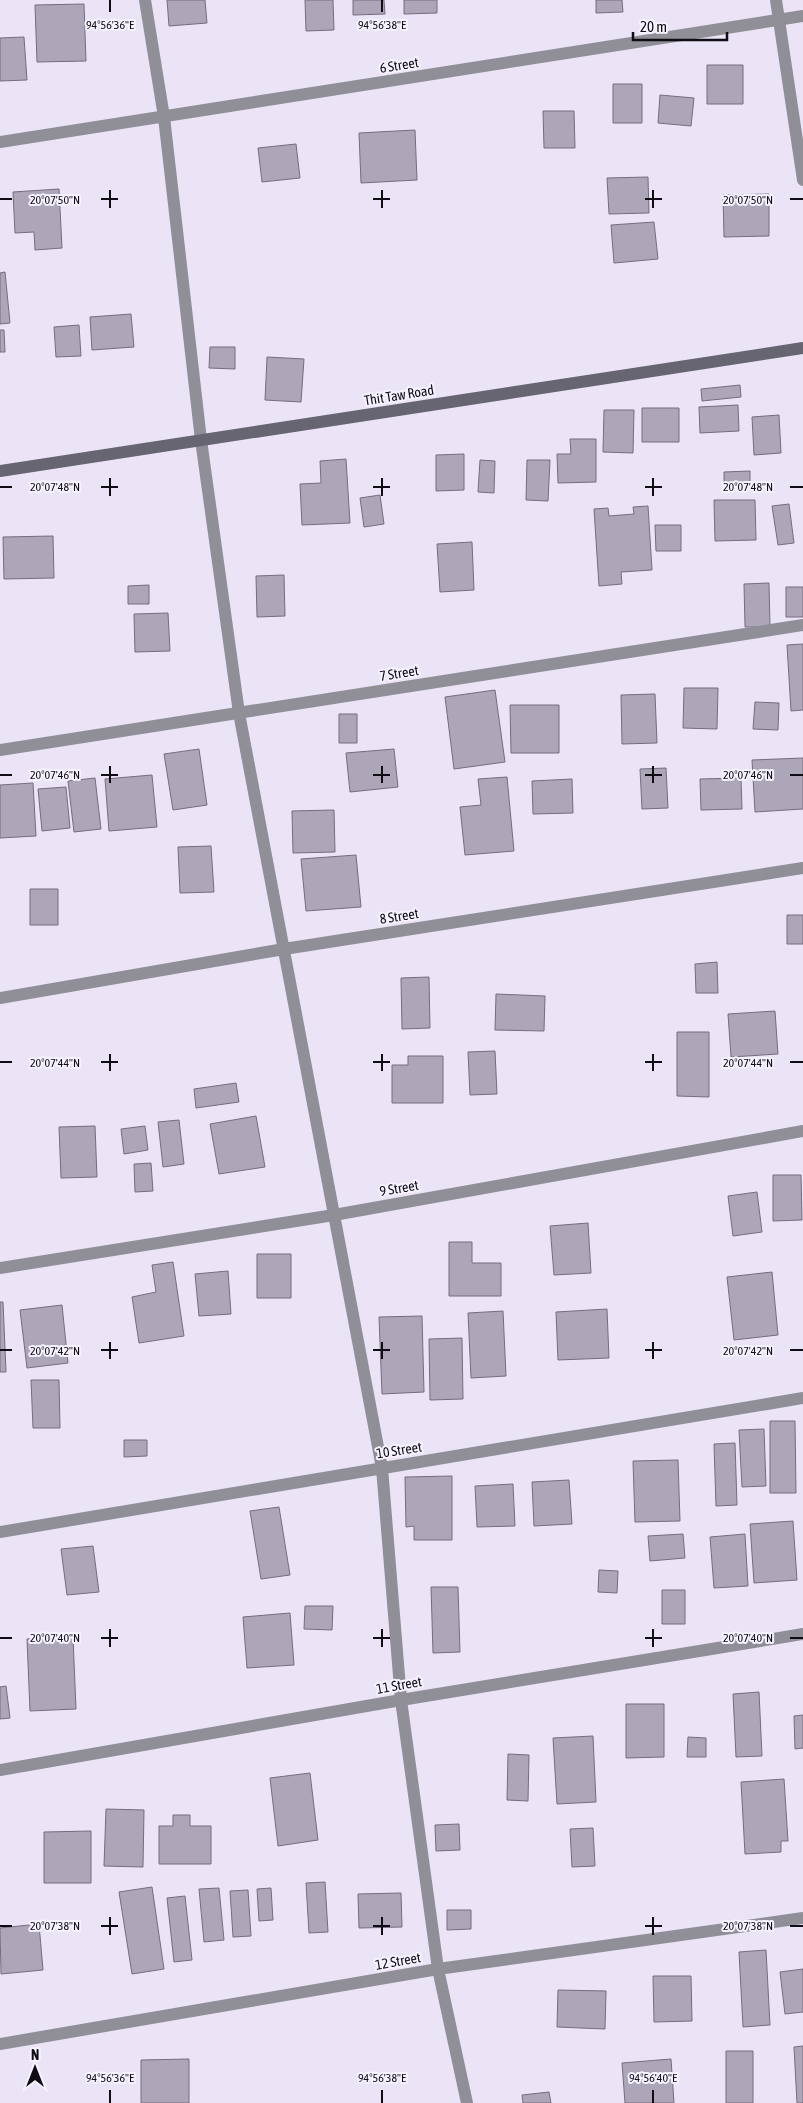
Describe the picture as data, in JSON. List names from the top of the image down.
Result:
{
  "streets": {
    "street": [
      "6 Street",
      "Thit Taw Road",
      "7 Street",
      "8 Street",
      "9 Street",
      "10 Street",
      "11 Street",
      "12 Street"
    ]
  },
  "scale_bar": "20 m",
  "north": "top",
  "coordinates": [
    "94°56'36\"E",
    "94°56'38\"E",
    "20°07'50\"N",
    "20°07'48\"N",
    "20°07'46\"N",
    "20°07'44\"N",
    "20°07'42\"N",
    "20°07'40\"N",
    "20°07'38\"N",
    "94°56'40\"E"
  ]
}
